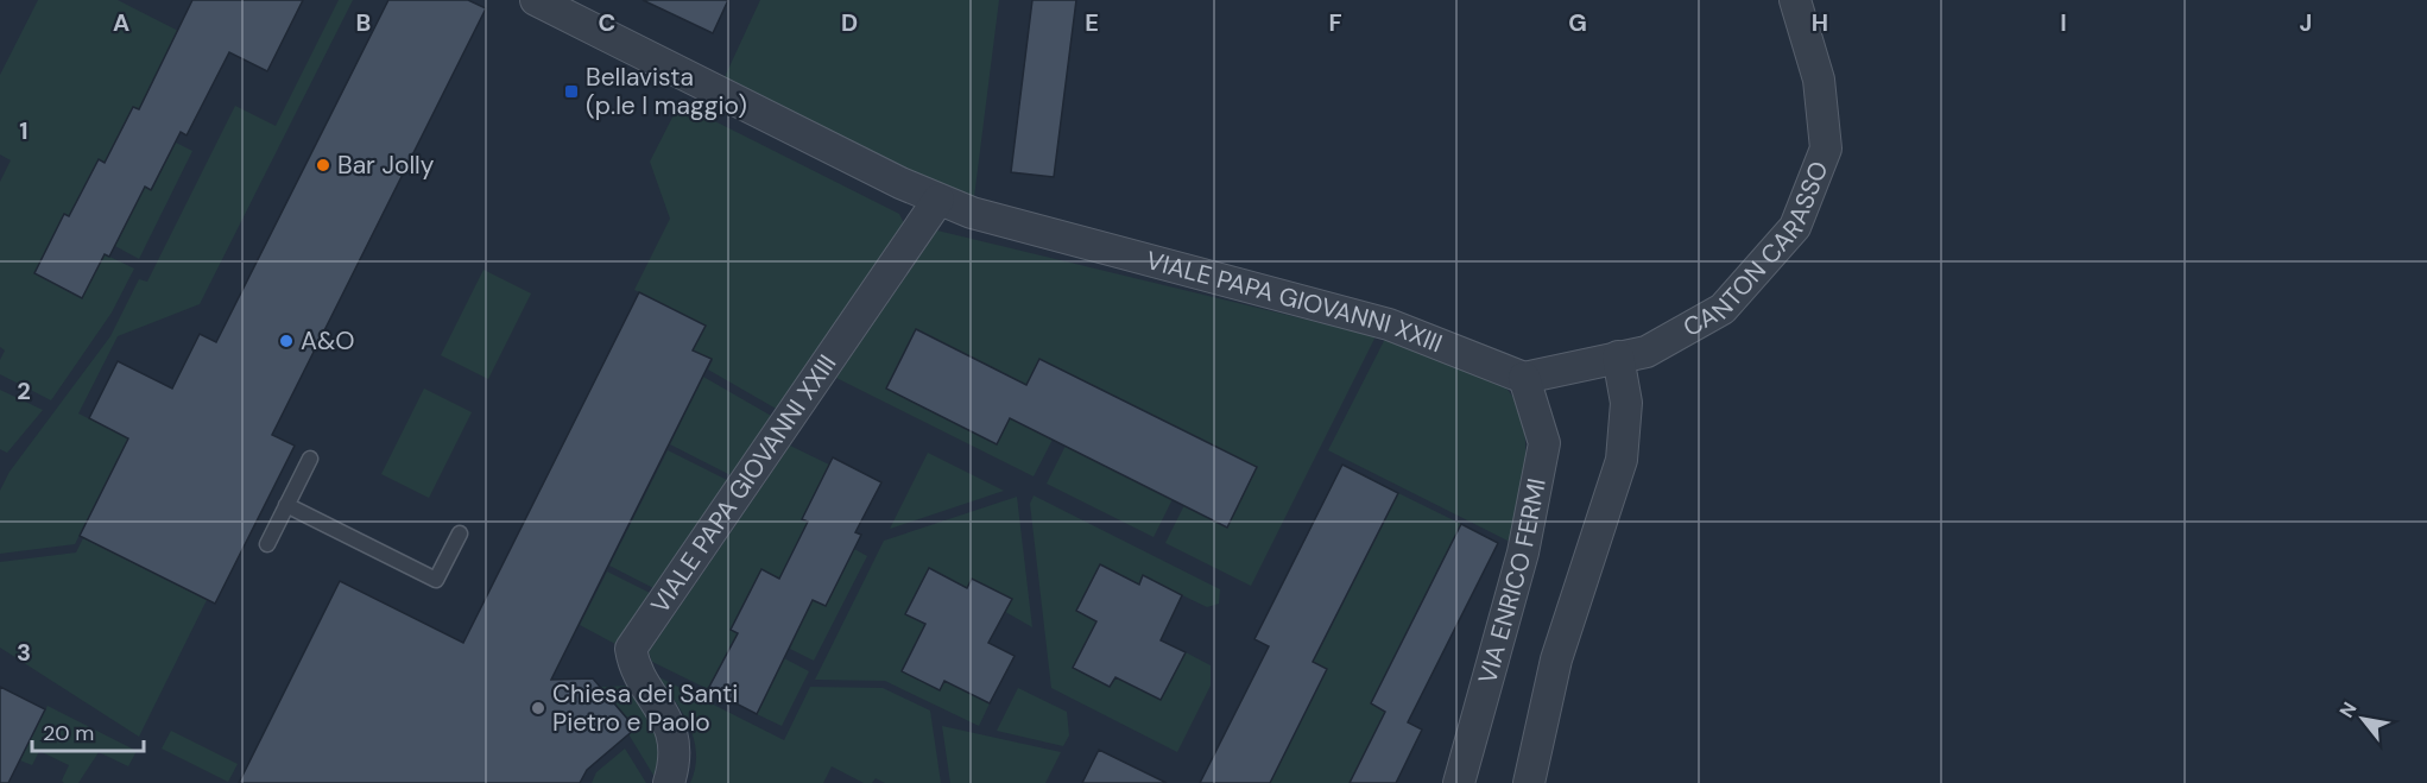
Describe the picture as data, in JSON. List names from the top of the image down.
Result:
{
  "streets": {
    "street": ["CANTON CARASSO", "VIALE PAPA GIOVANNI XXIII", "VIA ENRICO FERMI"]
  },
  "crossings": [
    ["CANTON CARASSO", "VIALE PAPA GIOVANNI XXIII"],
    ["CANTON CARASSO", "VIA ENRICO FERMI"],
    ["VIALE PAPA GIOVANNI XXIII", "VIA ENRICO FERMI"]
  ],
  "places": {
    "transit": ["Bellavista (p.le I maggio)"],
    "other": ["Bar Jolly", "A&O", "Chiesa dei Santi Pietro e Paolo"]
  },
  "scale_bar": "20 m",
  "north": "top left",
  "grid": {
    "columns": [
      "A",
      "B",
      "C",
      "D",
      "E",
      "F",
      "G",
      "H",
      "I",
      "J"
    ],
    "rows": ["1", "2", "3"]
  }
}
